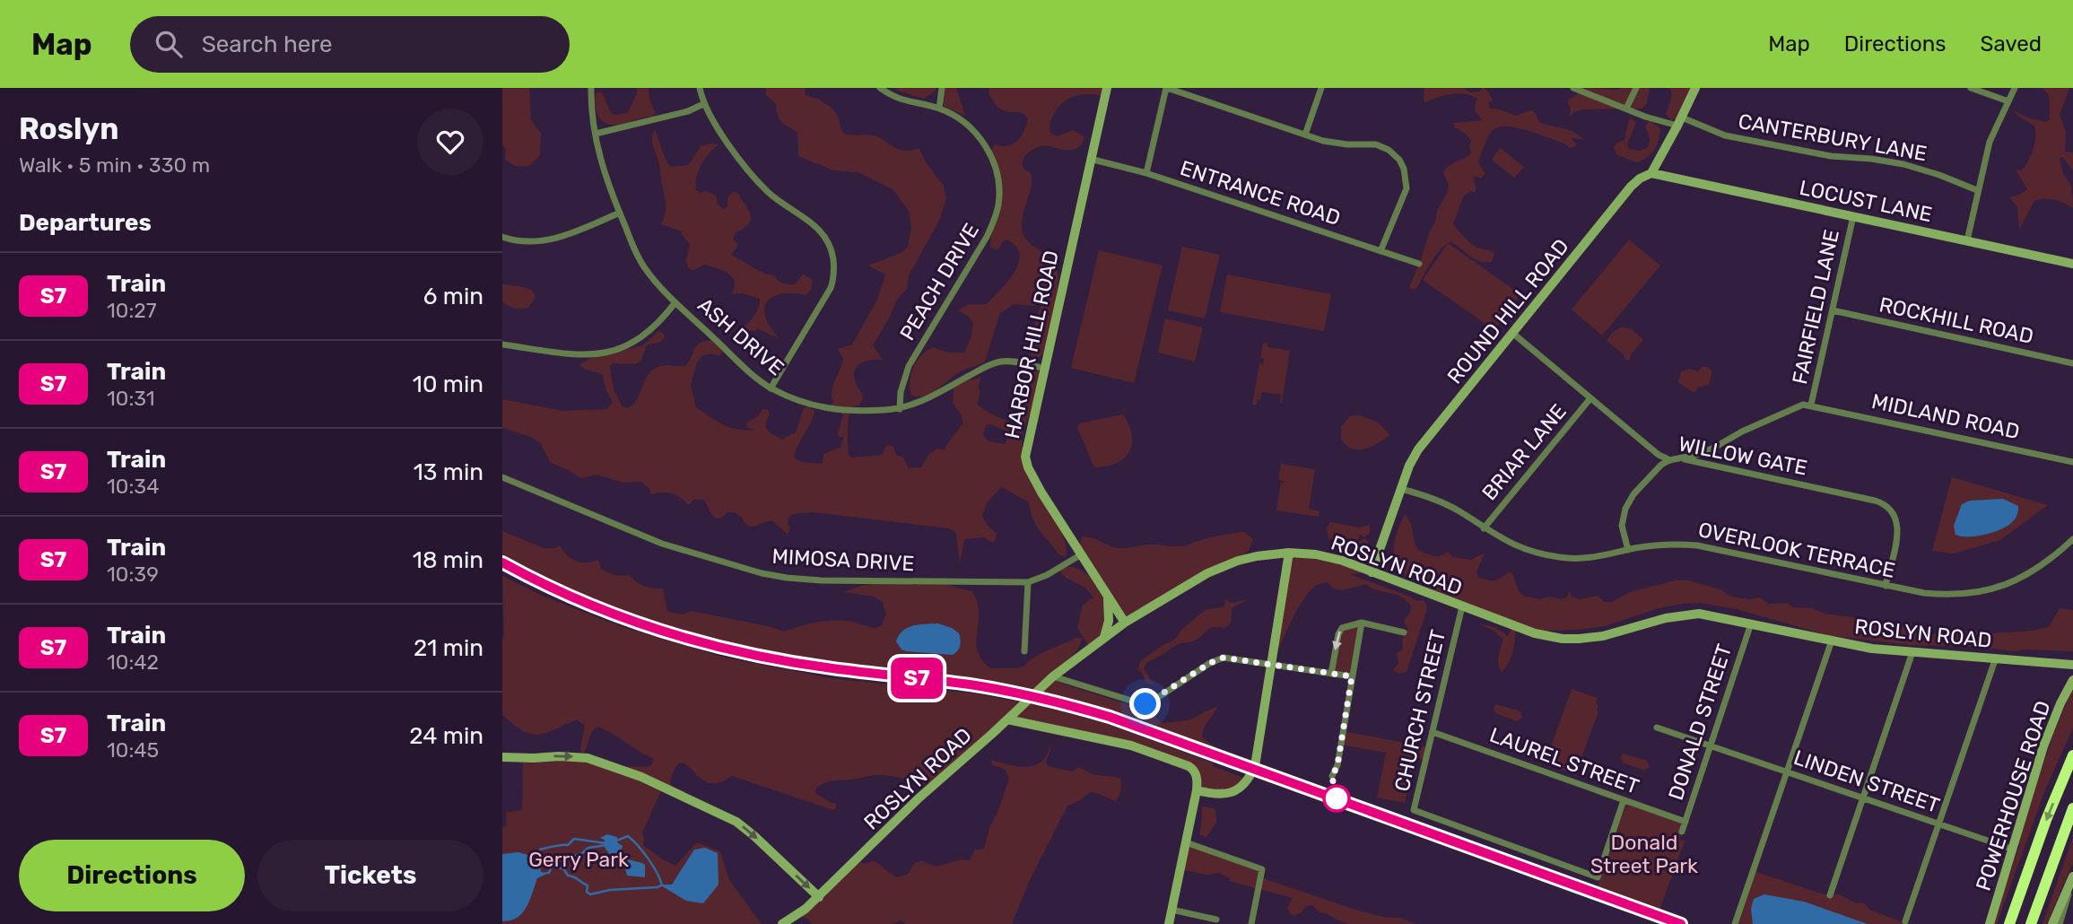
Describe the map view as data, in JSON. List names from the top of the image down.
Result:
{
  "streets": {
    "street": [
      "CANTERBURY LANE",
      "ENTRANCE ROAD",
      "LOCUST LANE",
      "PEACH DRIVE",
      "FAIRFIELD LANE",
      "ROUND HILL ROAD",
      "ROCKHILL ROAD",
      "ASH DRIVE",
      "HARBOR HILL ROAD",
      "MIDLAND ROAD",
      "BRIAR LANE",
      "WILLOW GATE",
      "OVERLOOK TERRACE",
      "MIMOSA DRIVE",
      "ROSLYN ROAD",
      "CHURCH STREET",
      "DONALD STREET",
      "LAUREL STREET",
      "LINDEN STREET",
      "POWERHOUSE ROAD"
    ]
  },
  "crossings": [
    ["CANTERBURY LANE", "ROUND HILL ROAD"],
    ["ENTRANCE ROAD", "HARBOR HILL ROAD"],
    ["LOCUST LANE", "FAIRFIELD LANE"],
    ["LOCUST LANE", "ROUND HILL ROAD"],
    ["PEACH DRIVE", "ASH DRIVE"],
    ["FAIRFIELD LANE", "ROCKHILL ROAD"],
    ["FAIRFIELD LANE", "MIDLAND ROAD"],
    ["FAIRFIELD LANE", "WILLOW GATE"],
    ["FAIRFIELD LANE", "OVERLOOK TERRACE"],
    ["ROUND HILL ROAD", "WILLOW GATE"],
    ["ROUND HILL ROAD", "OVERLOOK TERRACE"],
    ["ROUND HILL ROAD", "ROSLYN ROAD"],
    ["ASH DRIVE", "HARBOR HILL ROAD"],
    ["HARBOR HILL ROAD", "MIMOSA DRIVE"],
    ["HARBOR HILL ROAD", "ROSLYN ROAD"],
    ["BRIAR LANE", "WILLOW GATE"],
    ["BRIAR LANE", "OVERLOOK TERRACE"],
    ["WILLOW GATE", "OVERLOOK TERRACE"],
    ["ROSLYN ROAD", "CHURCH STREET"],
    ["ROSLYN ROAD", "DONALD STREET"],
    ["CHURCH STREET", "LAUREL STREET"],
    ["DONALD STREET", "LAUREL STREET"],
    ["DONALD STREET", "LINDEN STREET"],
    ["LINDEN STREET", "POWERHOUSE ROAD"]
  ],
  "parks": ["Donald Street Park", "Gerry Park"],
  "page": {
    "header": "Map",
    "search": "Search here",
    "nav": ["Map", "Directions", "Saved"],
    "heading": [
      ["Roslyn", "Walk · 5 min · 330 m"],
      "Departures"
    ],
    "on_map": "S7",
    "list": [
      {
        "mark": "S7",
        "name": "Train",
        "note": "10:27",
        "value": "6 min"
      },
      {
        "mark": "S7",
        "name": "Train",
        "note": "10:31",
        "value": "10 min"
      },
      {
        "mark": "S7",
        "name": "Train",
        "note": "10:34",
        "value": "13 min"
      },
      {
        "mark": "S7",
        "name": "Train",
        "note": "10:39",
        "value": "18 min"
      },
      {
        "mark": "S7",
        "name": "Train",
        "note": "10:42",
        "value": "21 min"
      },
      {
        "mark": "S7",
        "name": "Train",
        "note": "10:45",
        "value": "24 min"
      }
    ],
    "buttons": ["Directions", "Tickets"]
  }
}
